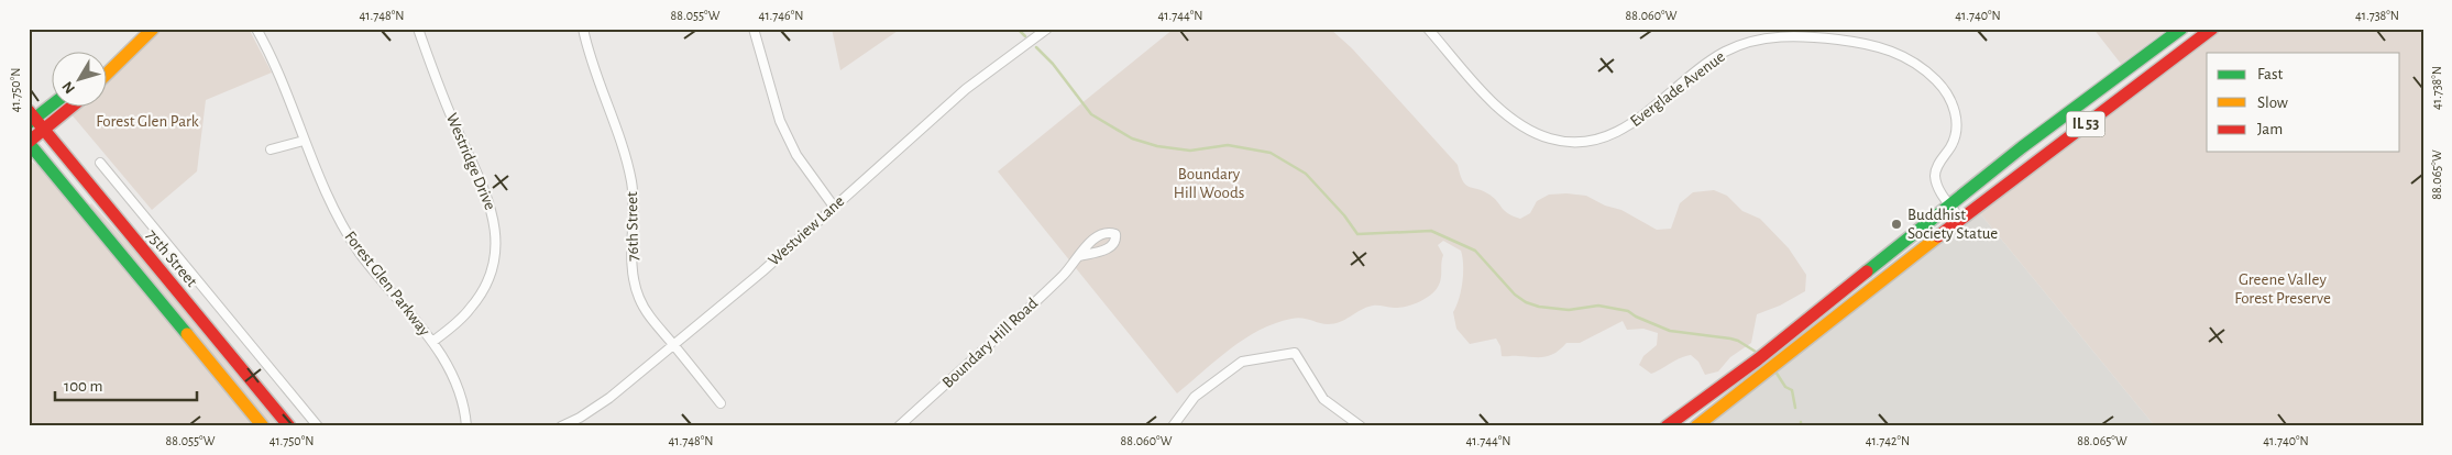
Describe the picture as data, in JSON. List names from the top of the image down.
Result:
{
  "streets": {
    "main road": ["IL 53", "75th Street"],
    "street": [
      "Everglade Avenue",
      "Westridge Drive",
      "76th Street",
      "Westview Lane",
      "Forest Glen Parkway",
      "Boundary Hill Road"
    ]
  },
  "crossings": [
    ["Everglade Avenue", "IL 53"],
    ["Westridge Drive", "Forest Glen Parkway"],
    ["76th Street", "Westview Lane"]
  ],
  "parks": ["Forest Glen Park", "Boundary Hill Woods", "Greene Valley Forest Preserve"],
  "places": ["Buddhist Society Statue"],
  "legend": ["Fast", "Slow", "Jam"],
  "scale_bar": "100 m",
  "north": "bottom left",
  "coordinates": [
    "41.748°N",
    "88.055°W",
    "41.746°N",
    "41.744°N",
    "88.060°W",
    "41.740°N",
    "41.738°N",
    "41.750°N",
    "88.065°W",
    "41.742°N"
  ]
}
